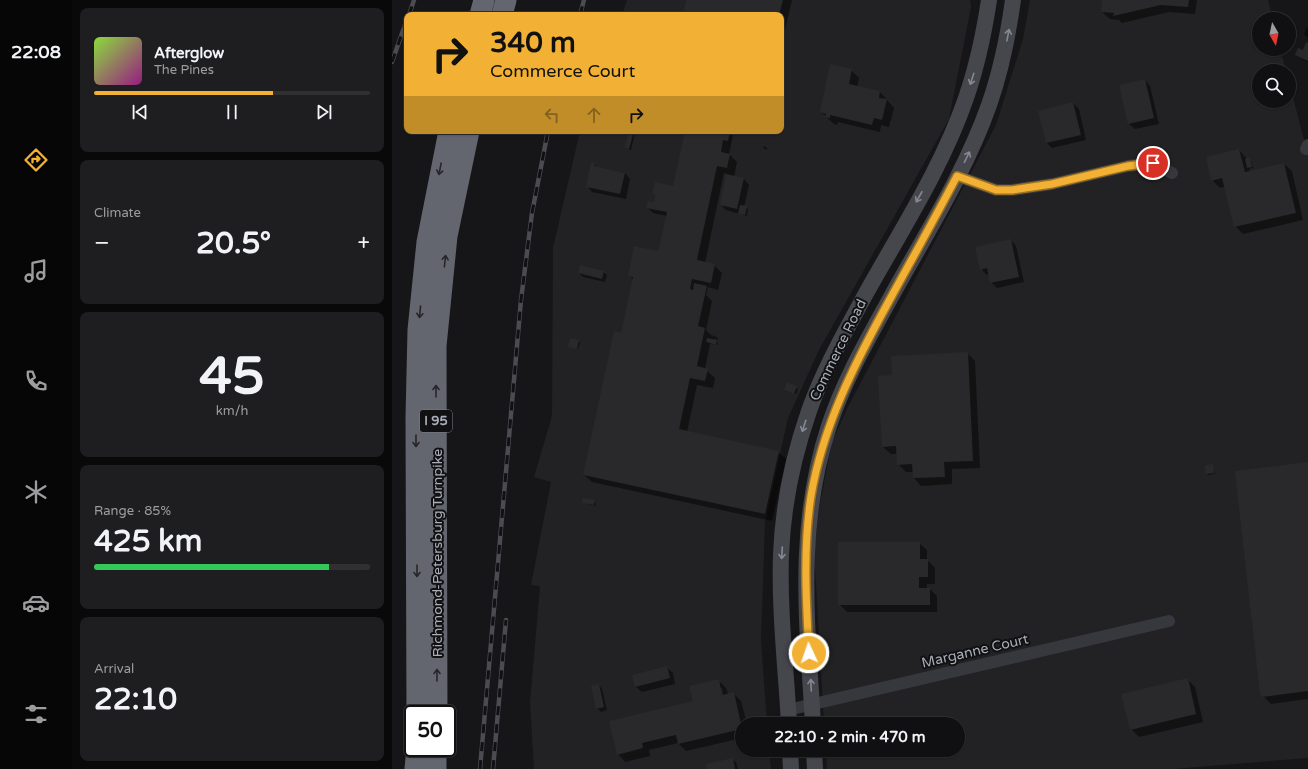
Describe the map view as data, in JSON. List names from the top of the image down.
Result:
{
  "streets": {
    "highway": ["I 95", "Richmond-Petersburg Turnpike"],
    "main road": ["Commerce Road"],
    "street": ["Marganne Court"]
  },
  "crossings": [
    ["Commerce Road", "Marganne Court"]
  ],
  "north": "bottom",
  "page": {
    "tabs": "22:08",
    "turn": ["340 m", "Commerce Court"],
    "song": ["Afterglow", "The Pines"],
    "tile": [
      "Climate",
      ["45", "km/h"],
      ["Range · 85%", "425 km"],
      ["Arrival", "22:10"]
    ],
    "heat": ["−", "20.5°", "+"],
    "limit": "50",
    "trip": "22:10 · 2 min · 470 m"
  }
}
